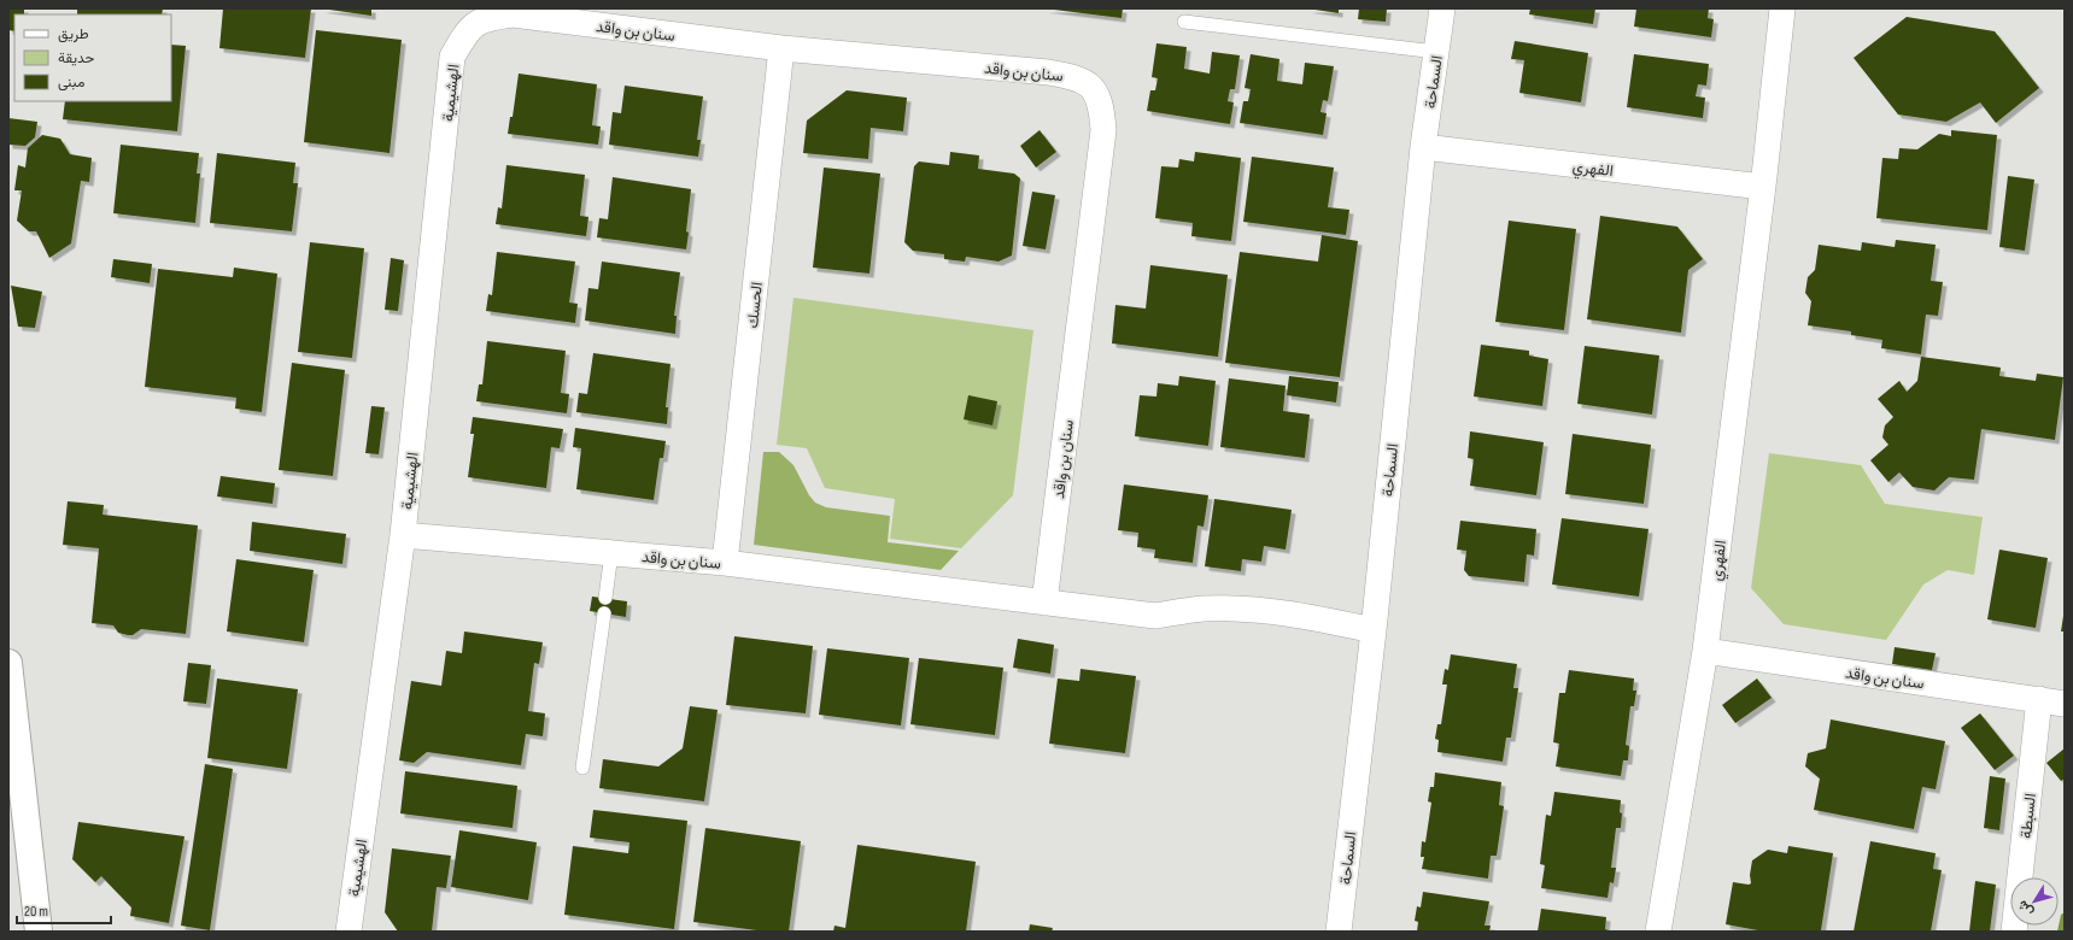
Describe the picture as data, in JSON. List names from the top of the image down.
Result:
{
  "streets": {
    "street": [
      "سنان بن واقد",
      "السماحة",
      "الهشيمية",
      "الفهري",
      "الحسك",
      "السبطة"
    ]
  },
  "crossings": [
    ["سنان بن واقد", "السماحة"],
    ["سنان بن واقد", "الهشيمية"],
    ["سنان بن واقد", "الفهري"],
    ["سنان بن واقد", "الحسك"],
    ["سنان بن واقد", "السبطة"],
    ["السماحة", "الفهري"]
  ],
  "legend": ["طريق", "حديقة", "مبنى"],
  "scale_bar": "20 m",
  "north": "bottom left"
}
